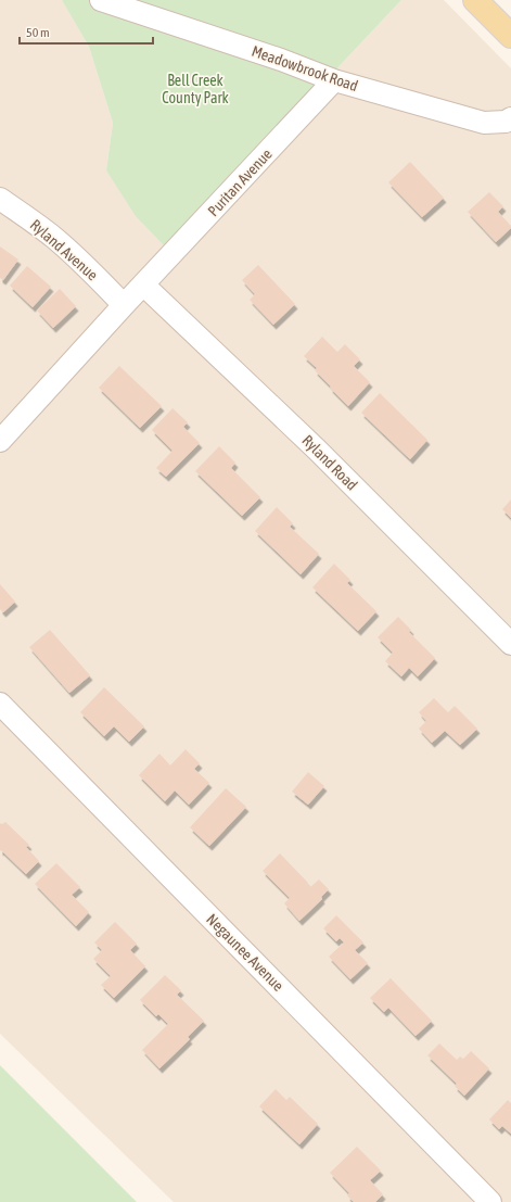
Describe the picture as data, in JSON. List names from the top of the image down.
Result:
{
  "streets": {
    "street": [
      "Meadowbrook Road",
      "Puritan Avenue",
      "Ryland Avenue",
      "Ryland Road",
      "Negaunee Avenue"
    ]
  },
  "crossings": [
    ["Meadowbrook Road", "Puritan Avenue"],
    ["Puritan Avenue", "Ryland Avenue"],
    ["Puritan Avenue", "Ryland Road"]
  ],
  "parks": ["Bell Creek County Park"],
  "scale_bar": "50 m"
}
